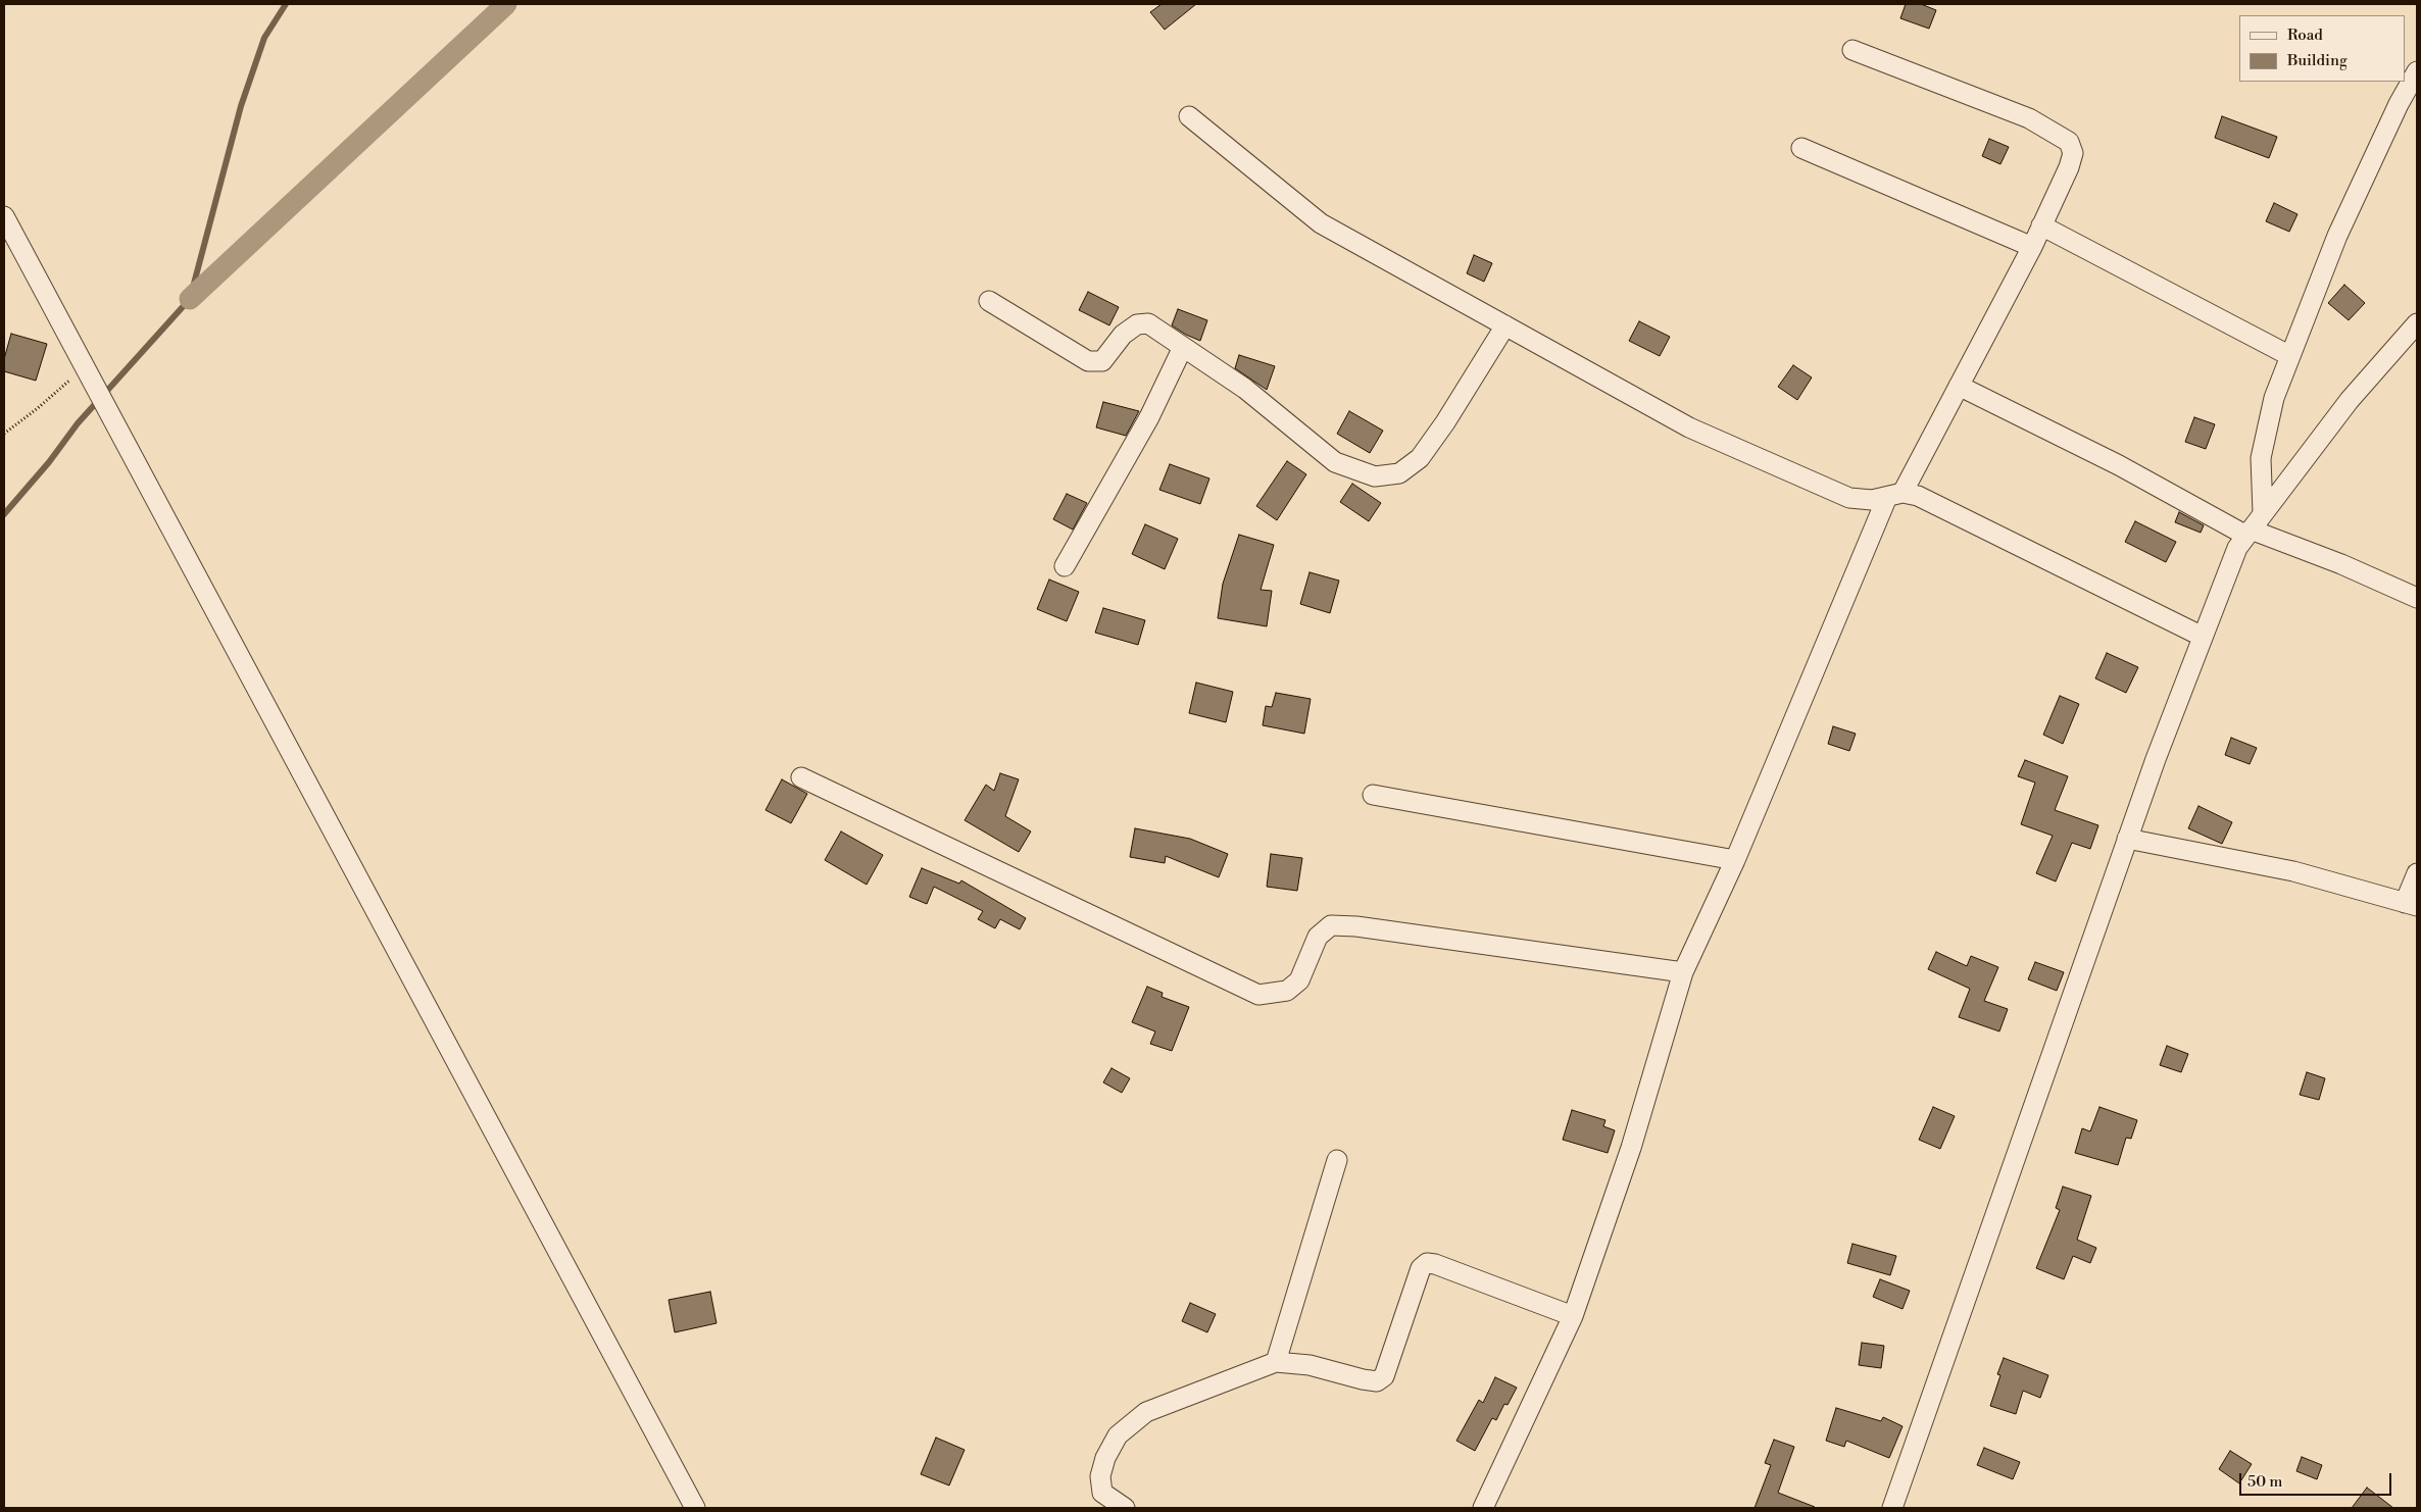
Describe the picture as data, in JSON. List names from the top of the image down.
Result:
{
  "legend": ["Road", "Building"],
  "scale_bar": "50 m"
}
